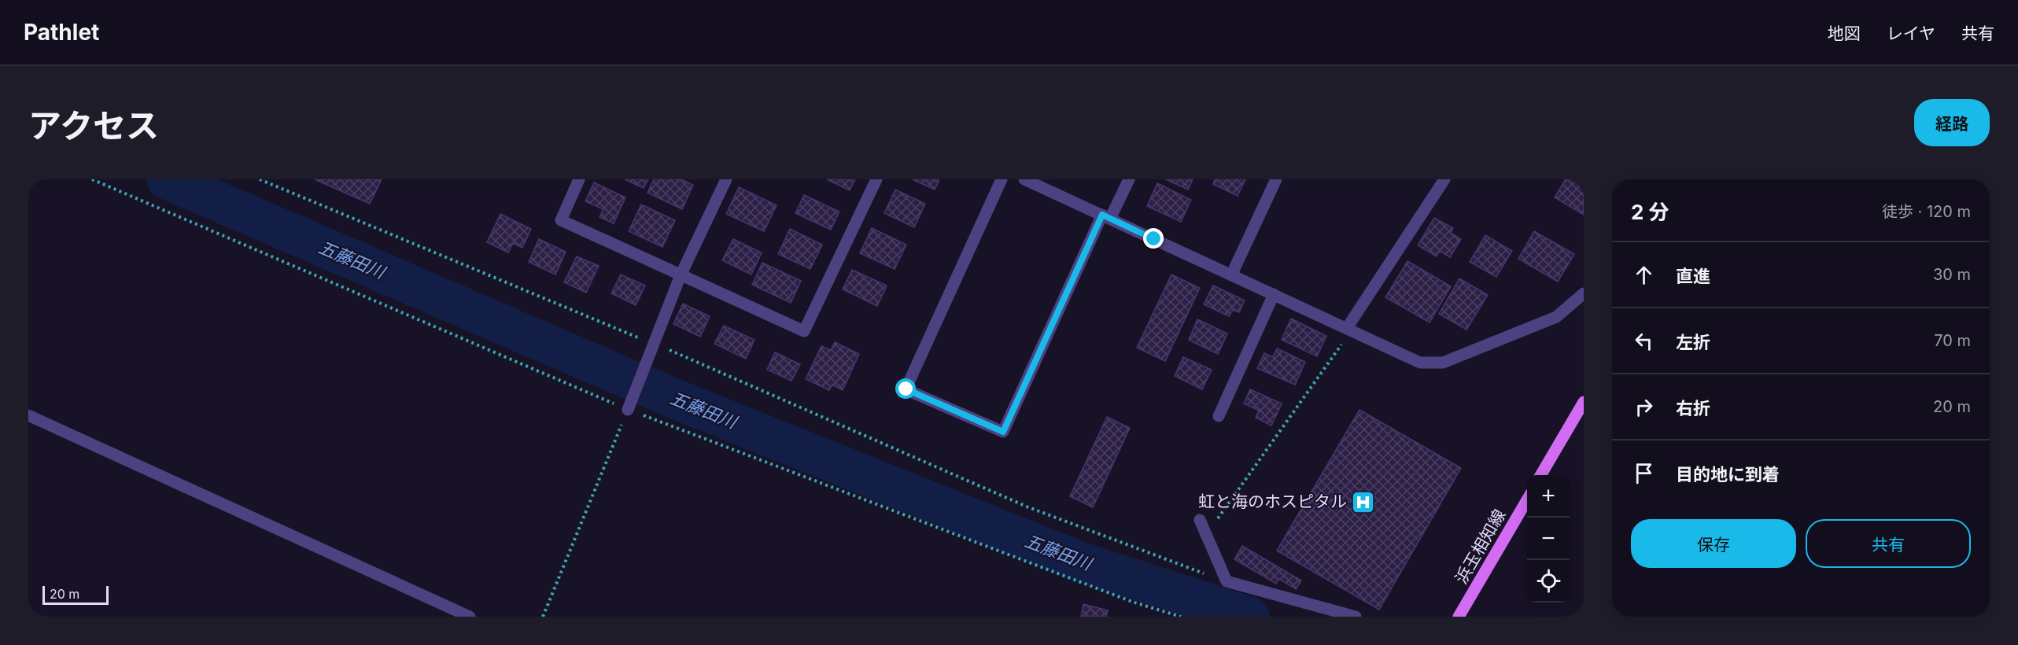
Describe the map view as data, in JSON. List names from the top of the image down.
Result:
{
  "streets": {
    "main road": ["浜玉相知線"]
  },
  "water": ["五藤田川"],
  "places": {
    "hospital": ["虹と海のホスピタル"]
  },
  "scale_bar": "20 m",
  "page": {
    "header": "Pathlet",
    "nav": ["地図", "レイヤ", "共有"],
    "title": "アクセス",
    "buttons": [
      "経路",
      ["保存", "共有"]
    ],
    "heading": ["2 分", "徒歩 · 120 m"],
    "list": [
      ["直進", "30 m"],
      ["左折", "70 m"],
      ["右折", "20 m"],
      "目的地に到着"
    ],
    "map_buttons": ["+", "−"],
    "scale": "20 m"
  }
}
